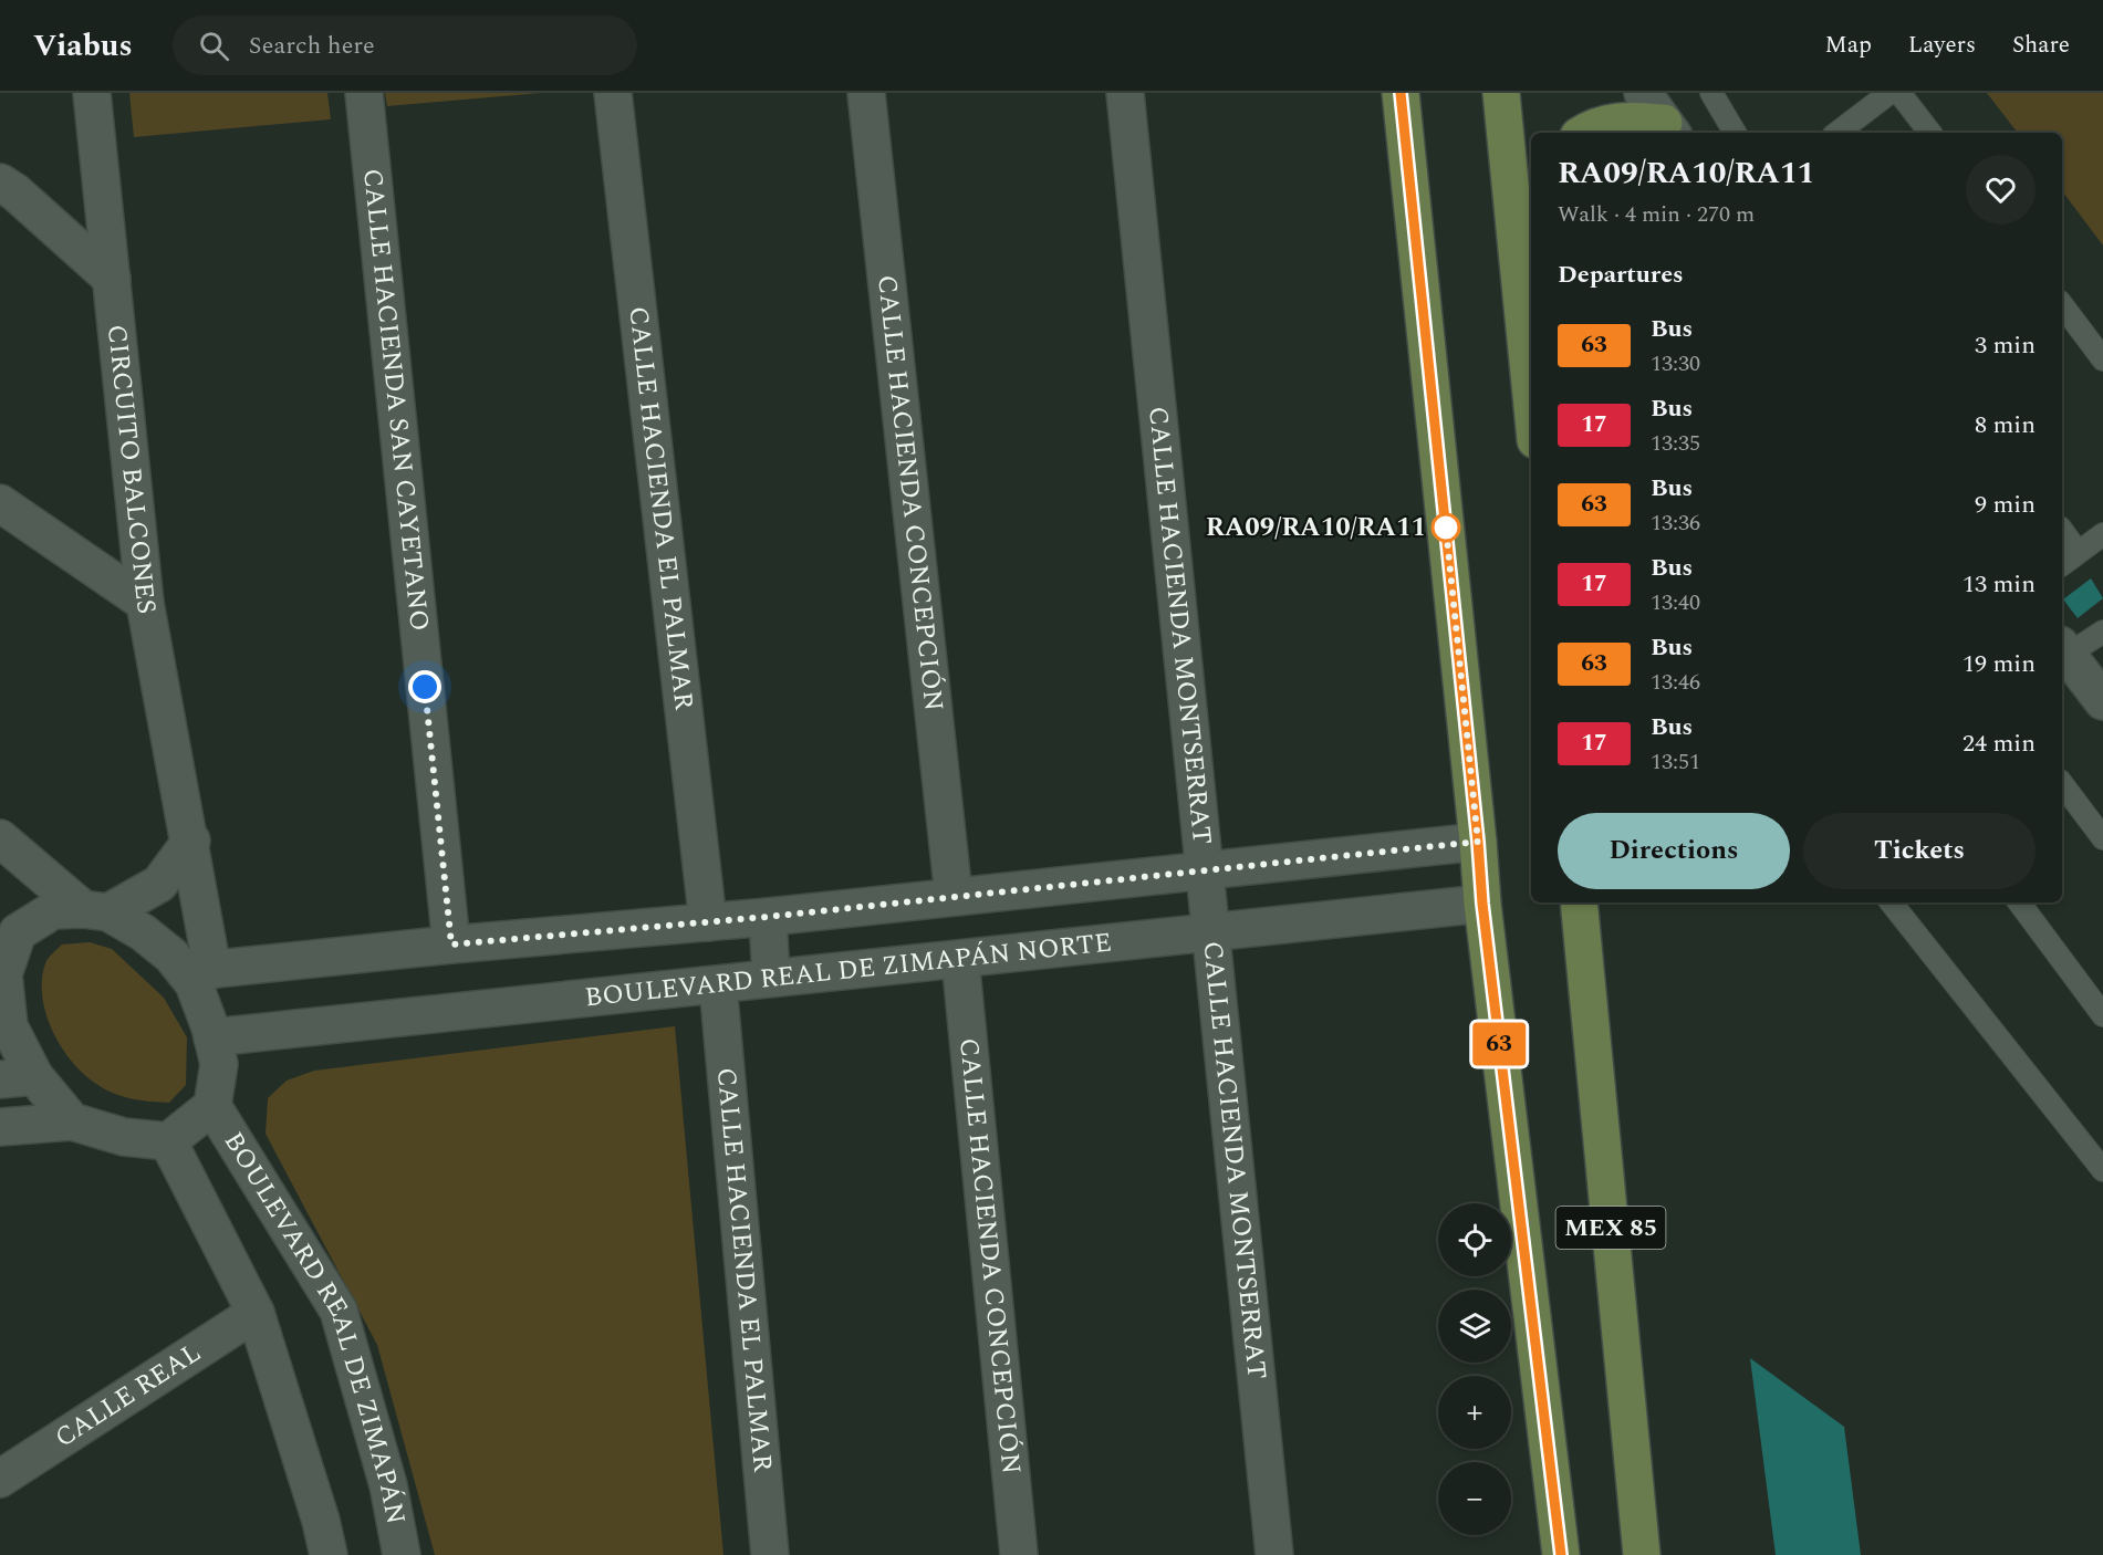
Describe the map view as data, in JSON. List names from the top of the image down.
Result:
{
  "streets": {
    "main road": ["MEX 85"],
    "street": [
      "CALLE HACIENDA SAN CAYETANO",
      "CIRCUITO BALCONES",
      "CALLE HACIENDA CONCEPCIÓN",
      "CALLE HACIENDA EL PALMAR",
      "CALLE HACIENDA MONTSERRAT",
      "BOULEVARD REAL DE ZIMAPÁN NORTE",
      "BOULEVARD REAL DE ZIMAPÁN",
      "CALLE REAL"
    ]
  },
  "crossings": [
    ["CIRCUITO BALCONES", "BOULEVARD REAL DE ZIMAPÁN NORTE"],
    ["CIRCUITO BALCONES", "BOULEVARD REAL DE ZIMAPÁN"],
    ["CALLE HACIENDA CONCEPCIÓN", "BOULEVARD REAL DE ZIMAPÁN NORTE"],
    ["CALLE HACIENDA EL PALMAR", "BOULEVARD REAL DE ZIMAPÁN NORTE"],
    ["CALLE HACIENDA MONTSERRAT", "BOULEVARD REAL DE ZIMAPÁN NORTE"],
    ["BOULEVARD REAL DE ZIMAPÁN NORTE", "MEX 85"],
    ["BOULEVARD REAL DE ZIMAPÁN NORTE", "BOULEVARD REAL DE ZIMAPÁN"],
    ["BOULEVARD REAL DE ZIMAPÁN", "CALLE REAL"]
  ],
  "places": ["RA09/RA10/RA11"],
  "lines": ["bus line 63"],
  "page": {
    "header": "Viabus",
    "search": "Search here",
    "nav": ["Map", "Layers", "Share"],
    "on_map": "63",
    "heading": [
      ["RA09/RA10/RA11", "Walk · 4 min · 270 m"],
      "Departures"
    ],
    "list": [
      {
        "mark": "63",
        "name": "Bus",
        "note": "13:30",
        "value": "3 min"
      },
      {
        "mark": "17",
        "name": "Bus",
        "note": "13:35",
        "value": "8 min"
      },
      {
        "mark": "63",
        "name": "Bus",
        "note": "13:36",
        "value": "9 min"
      },
      {
        "mark": "17",
        "name": "Bus",
        "note": "13:40",
        "value": "13 min"
      },
      {
        "mark": "63",
        "name": "Bus",
        "note": "13:46",
        "value": "19 min"
      },
      {
        "mark": "17",
        "name": "Bus",
        "note": "13:51",
        "value": "24 min"
      }
    ],
    "buttons": ["Directions", "Tickets"],
    "map_buttons": ["+", "−"]
  }
}
